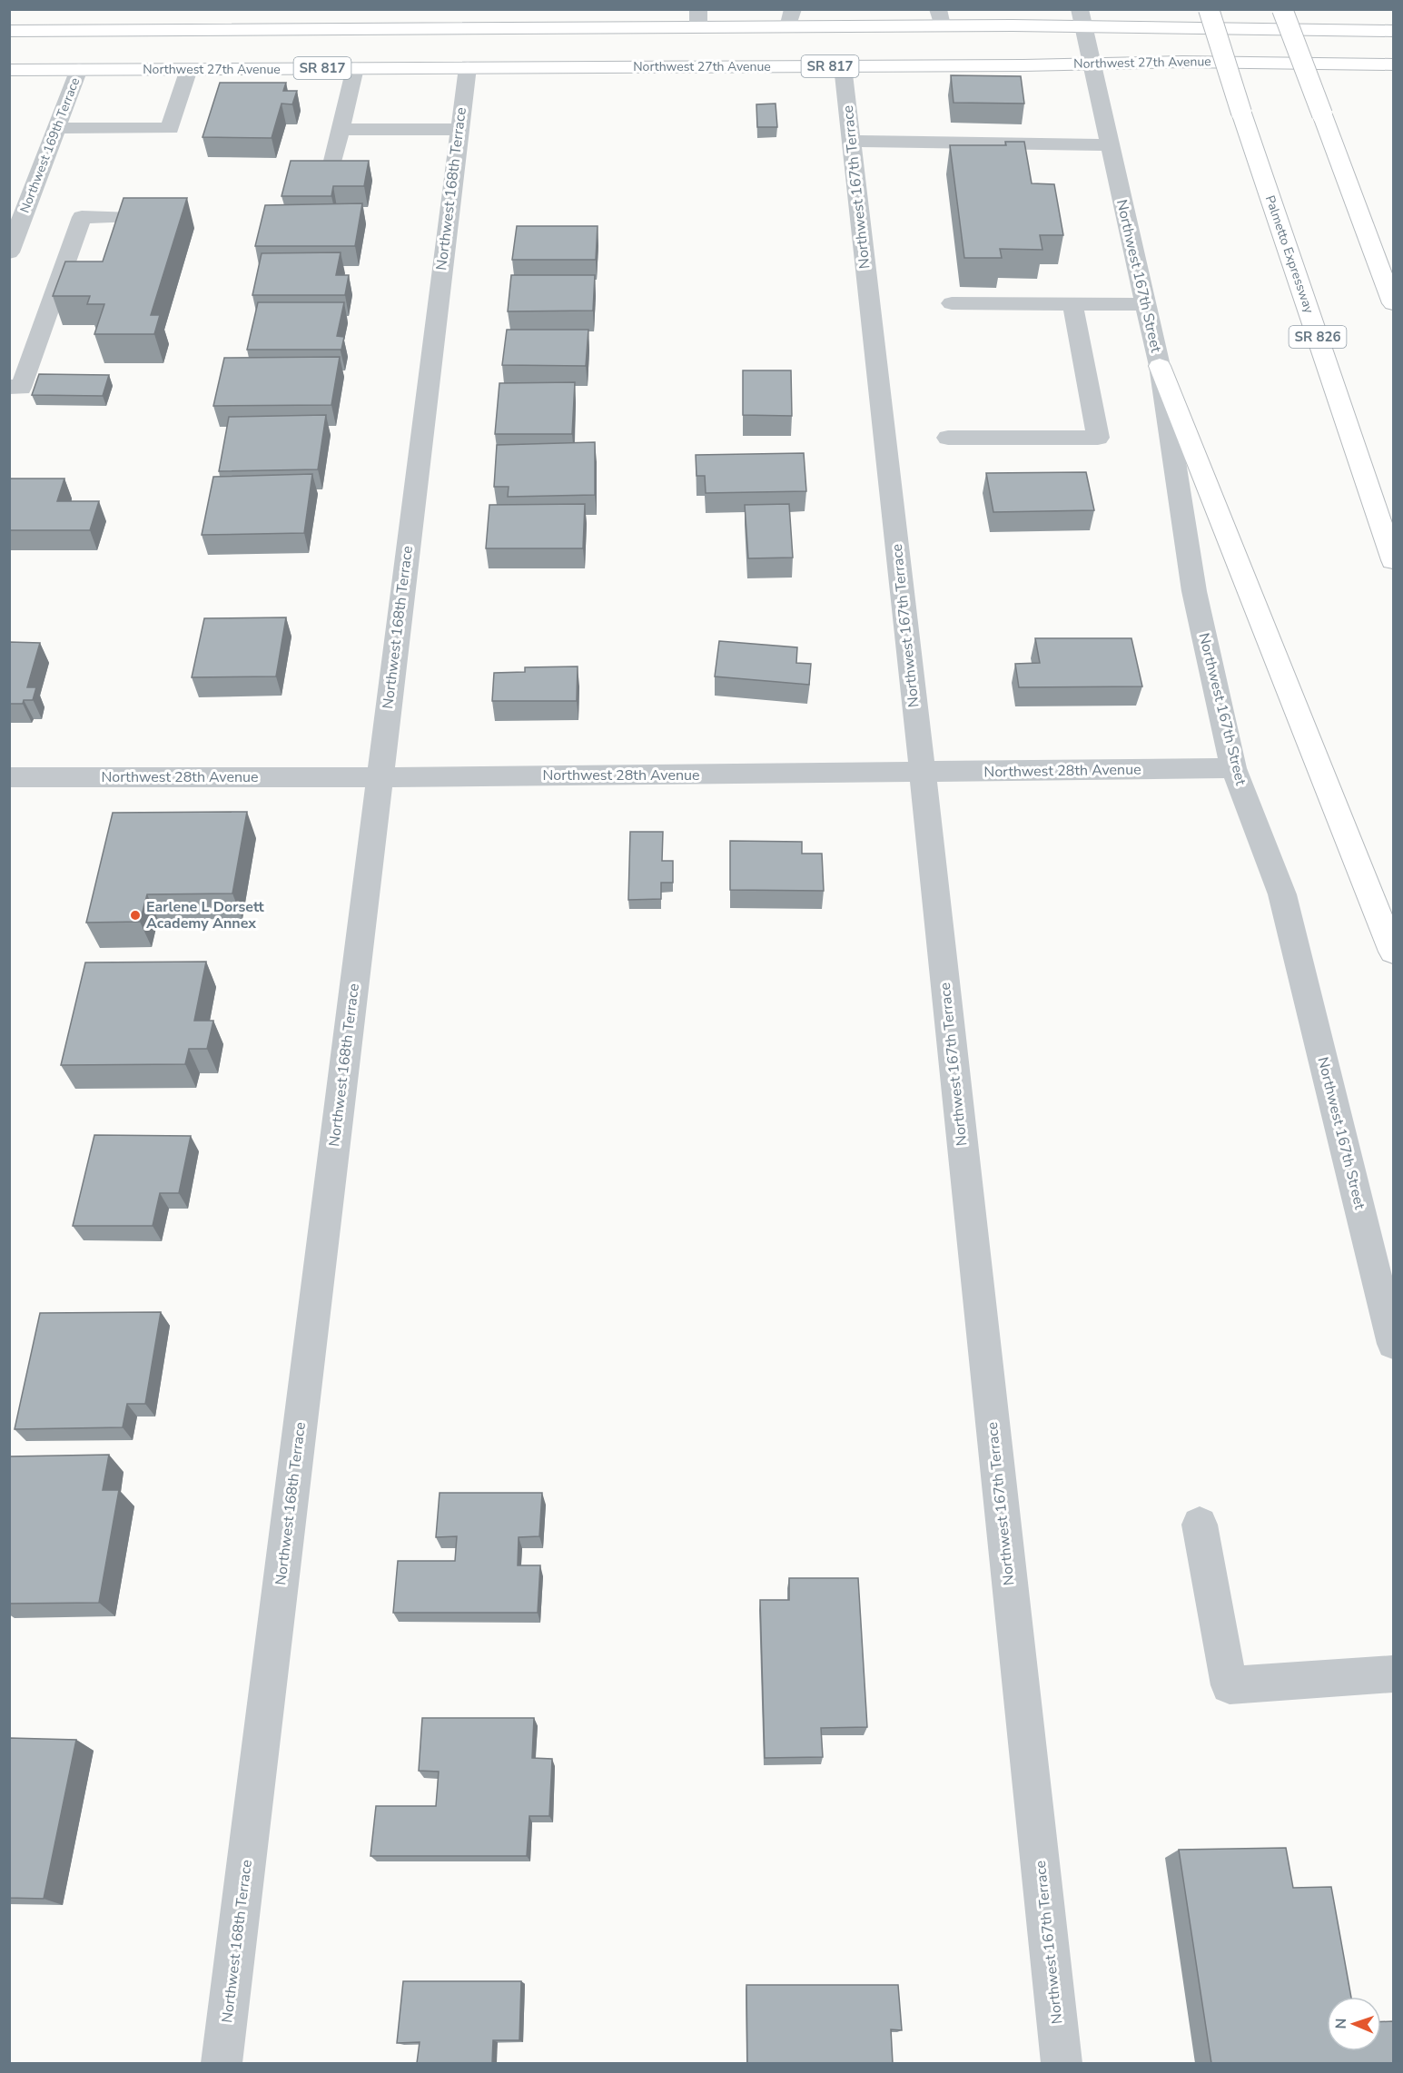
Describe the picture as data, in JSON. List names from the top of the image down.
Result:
{
  "streets": {
    "main road": [
      "Northwest 27th Avenue",
      "SR 817",
      "Palmetto Expressway",
      "SR 826"
    ],
    "street": [
      "Northwest 169th Terrace",
      "Northwest 167th Terrace",
      "Northwest 168th Terrace",
      "Northwest 167th Street",
      "Northwest 28th Avenue"
    ]
  },
  "crossings": [
    ["Northwest 27th Avenue", "Northwest 169th Terrace"],
    ["Northwest 27th Avenue", "Northwest 167th Terrace"],
    ["Northwest 27th Avenue", "Northwest 168th Terrace"],
    ["Northwest 27th Avenue", "Northwest 167th Street"],
    ["Northwest 167th Terrace", "Northwest 28th Avenue"],
    ["Northwest 168th Terrace", "Northwest 28th Avenue"],
    ["Northwest 167th Street", "Northwest 28th Avenue"]
  ],
  "places": ["Earlene L Dorsett Academy Annex"],
  "north": "left"
}
